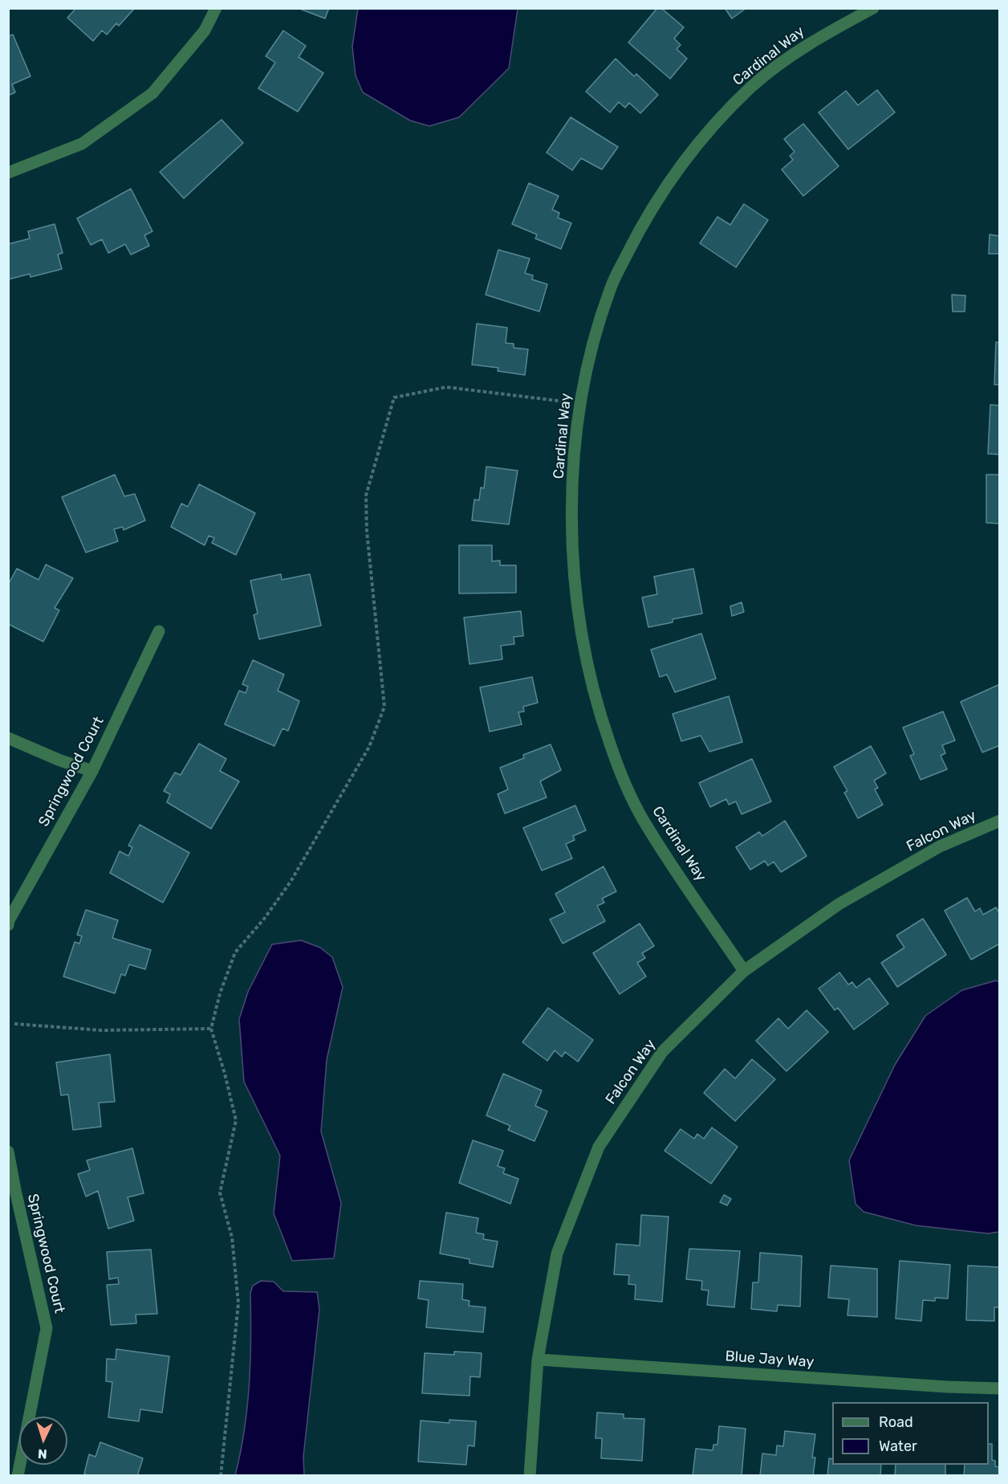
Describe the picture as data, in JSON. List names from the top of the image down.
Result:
{
  "streets": {
    "street": [
      "Cardinal Way",
      "Springwood Court",
      "Falcon Way",
      "Blue Jay Way"
    ]
  },
  "crossings": [
    ["Cardinal Way", "Falcon Way"],
    ["Falcon Way", "Blue Jay Way"]
  ],
  "legend": ["Road", "Water"],
  "north": "bottom"
}
